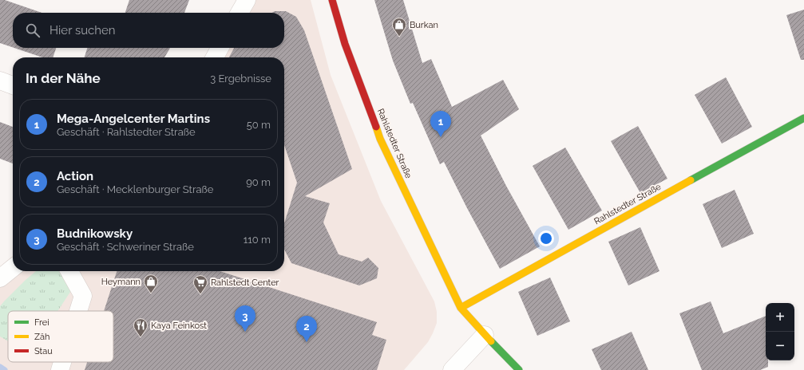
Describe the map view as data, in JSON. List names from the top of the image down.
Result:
{
  "streets": {
    "main road": ["Rahlstedter Straße"]
  },
  "places": {
    "shop": ["Burkan", "Heymann"],
    "supermarket": ["Rahlstedt Center"],
    "restaurant": ["Kaya Feinkost"]
  },
  "legend": ["Frei", "Zäh", "Stau"],
  "page": {
    "search": "Hier suchen",
    "heading": ["In der Nähe", "3 Ergebnisse"],
    "list": [
      {
        "mark": "1",
        "name": "Mega-Angelcenter Martins",
        "note": "Geschäft · Rahlstedter Straße",
        "value": "50 m"
      },
      {
        "mark": "2",
        "name": "Action",
        "note": "Geschäft · Mecklenburger Straße",
        "value": "90 m"
      },
      {
        "mark": "3",
        "name": "Budnikowsky",
        "note": "Geschäft · Schweriner Straße",
        "value": "110 m"
      }
    ],
    "pins": ["1", "3", "2"],
    "map_buttons": ["+", "−"]
  }
}
